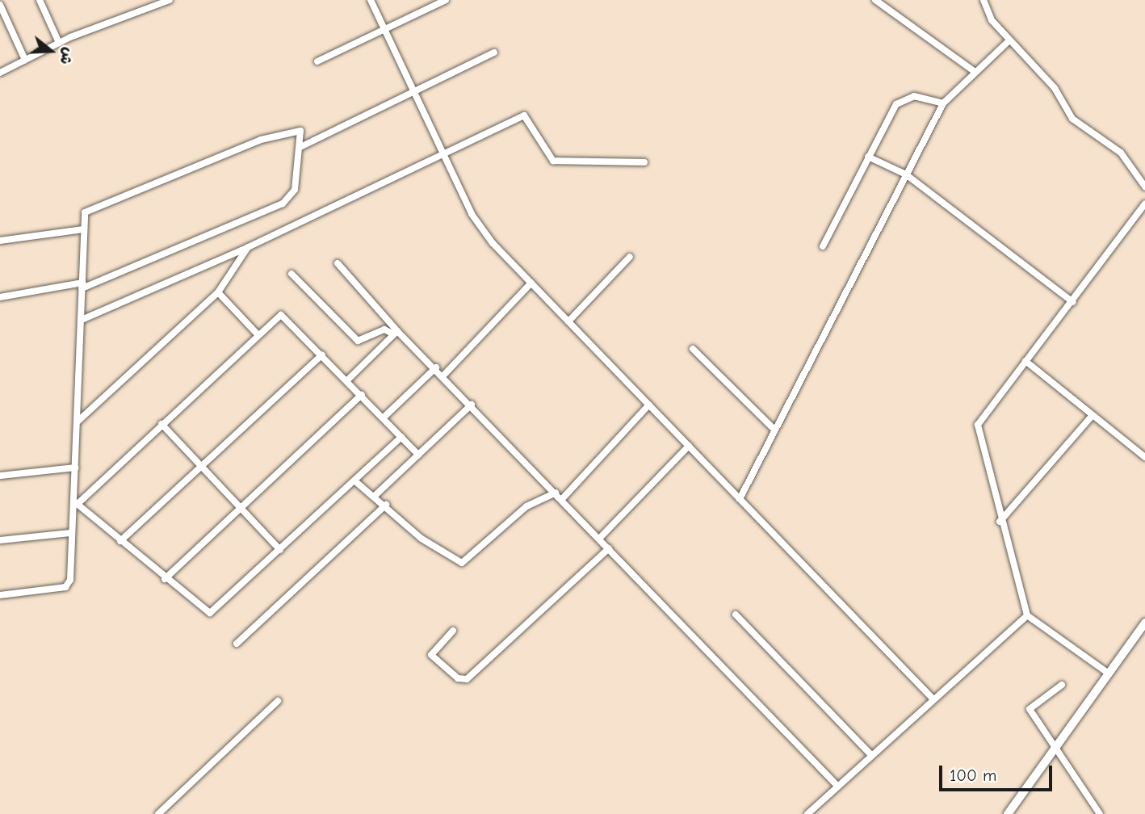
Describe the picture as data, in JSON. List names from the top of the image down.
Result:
{
  "scale_bar": "100 m",
  "north": "right"
}
